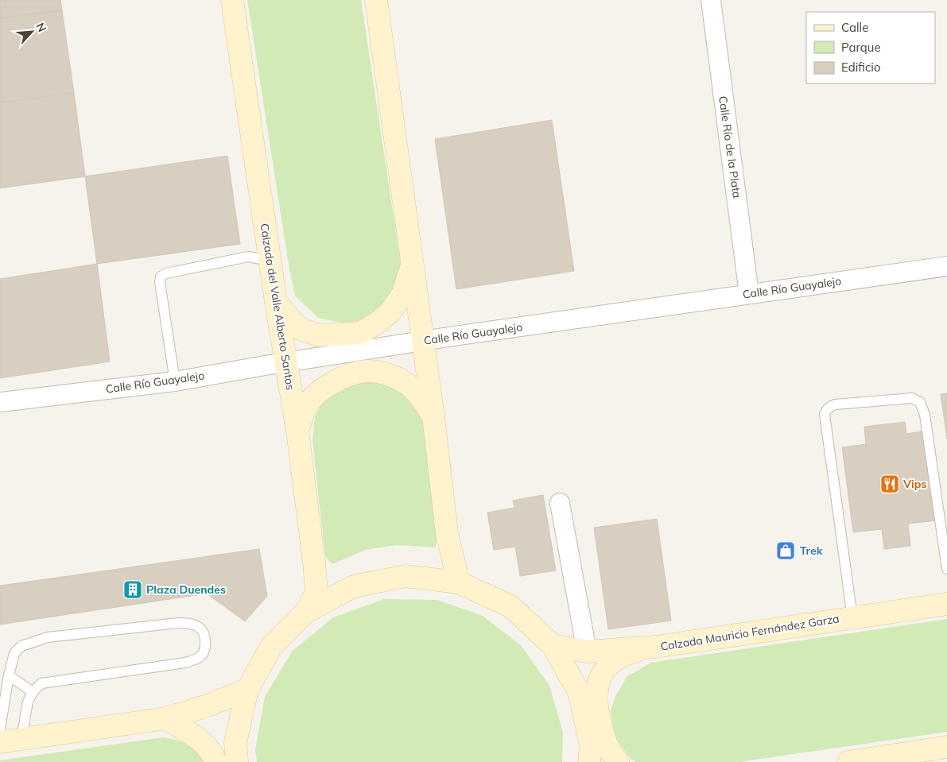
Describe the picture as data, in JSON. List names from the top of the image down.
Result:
{
  "streets": {
    "main road": ["Calzada del Valle Alberto Santos", "Calzada Mauricio Fernández Garza"],
    "street": ["Calle Río de la Plata", "Calle Río Guayalejo"]
  },
  "crossings": [
    ["Calle Río de la Plata", "Calle Río Guayalejo"],
    ["Calle Río Guayalejo", "Calzada del Valle Alberto Santos"]
  ],
  "places": {
    "restaurant": ["Vips"],
    "shop": ["Trek"],
    "building": ["Plaza Duendes"]
  },
  "legend": ["Calle", "Parque", "Edificio"],
  "north": "top right"
}
